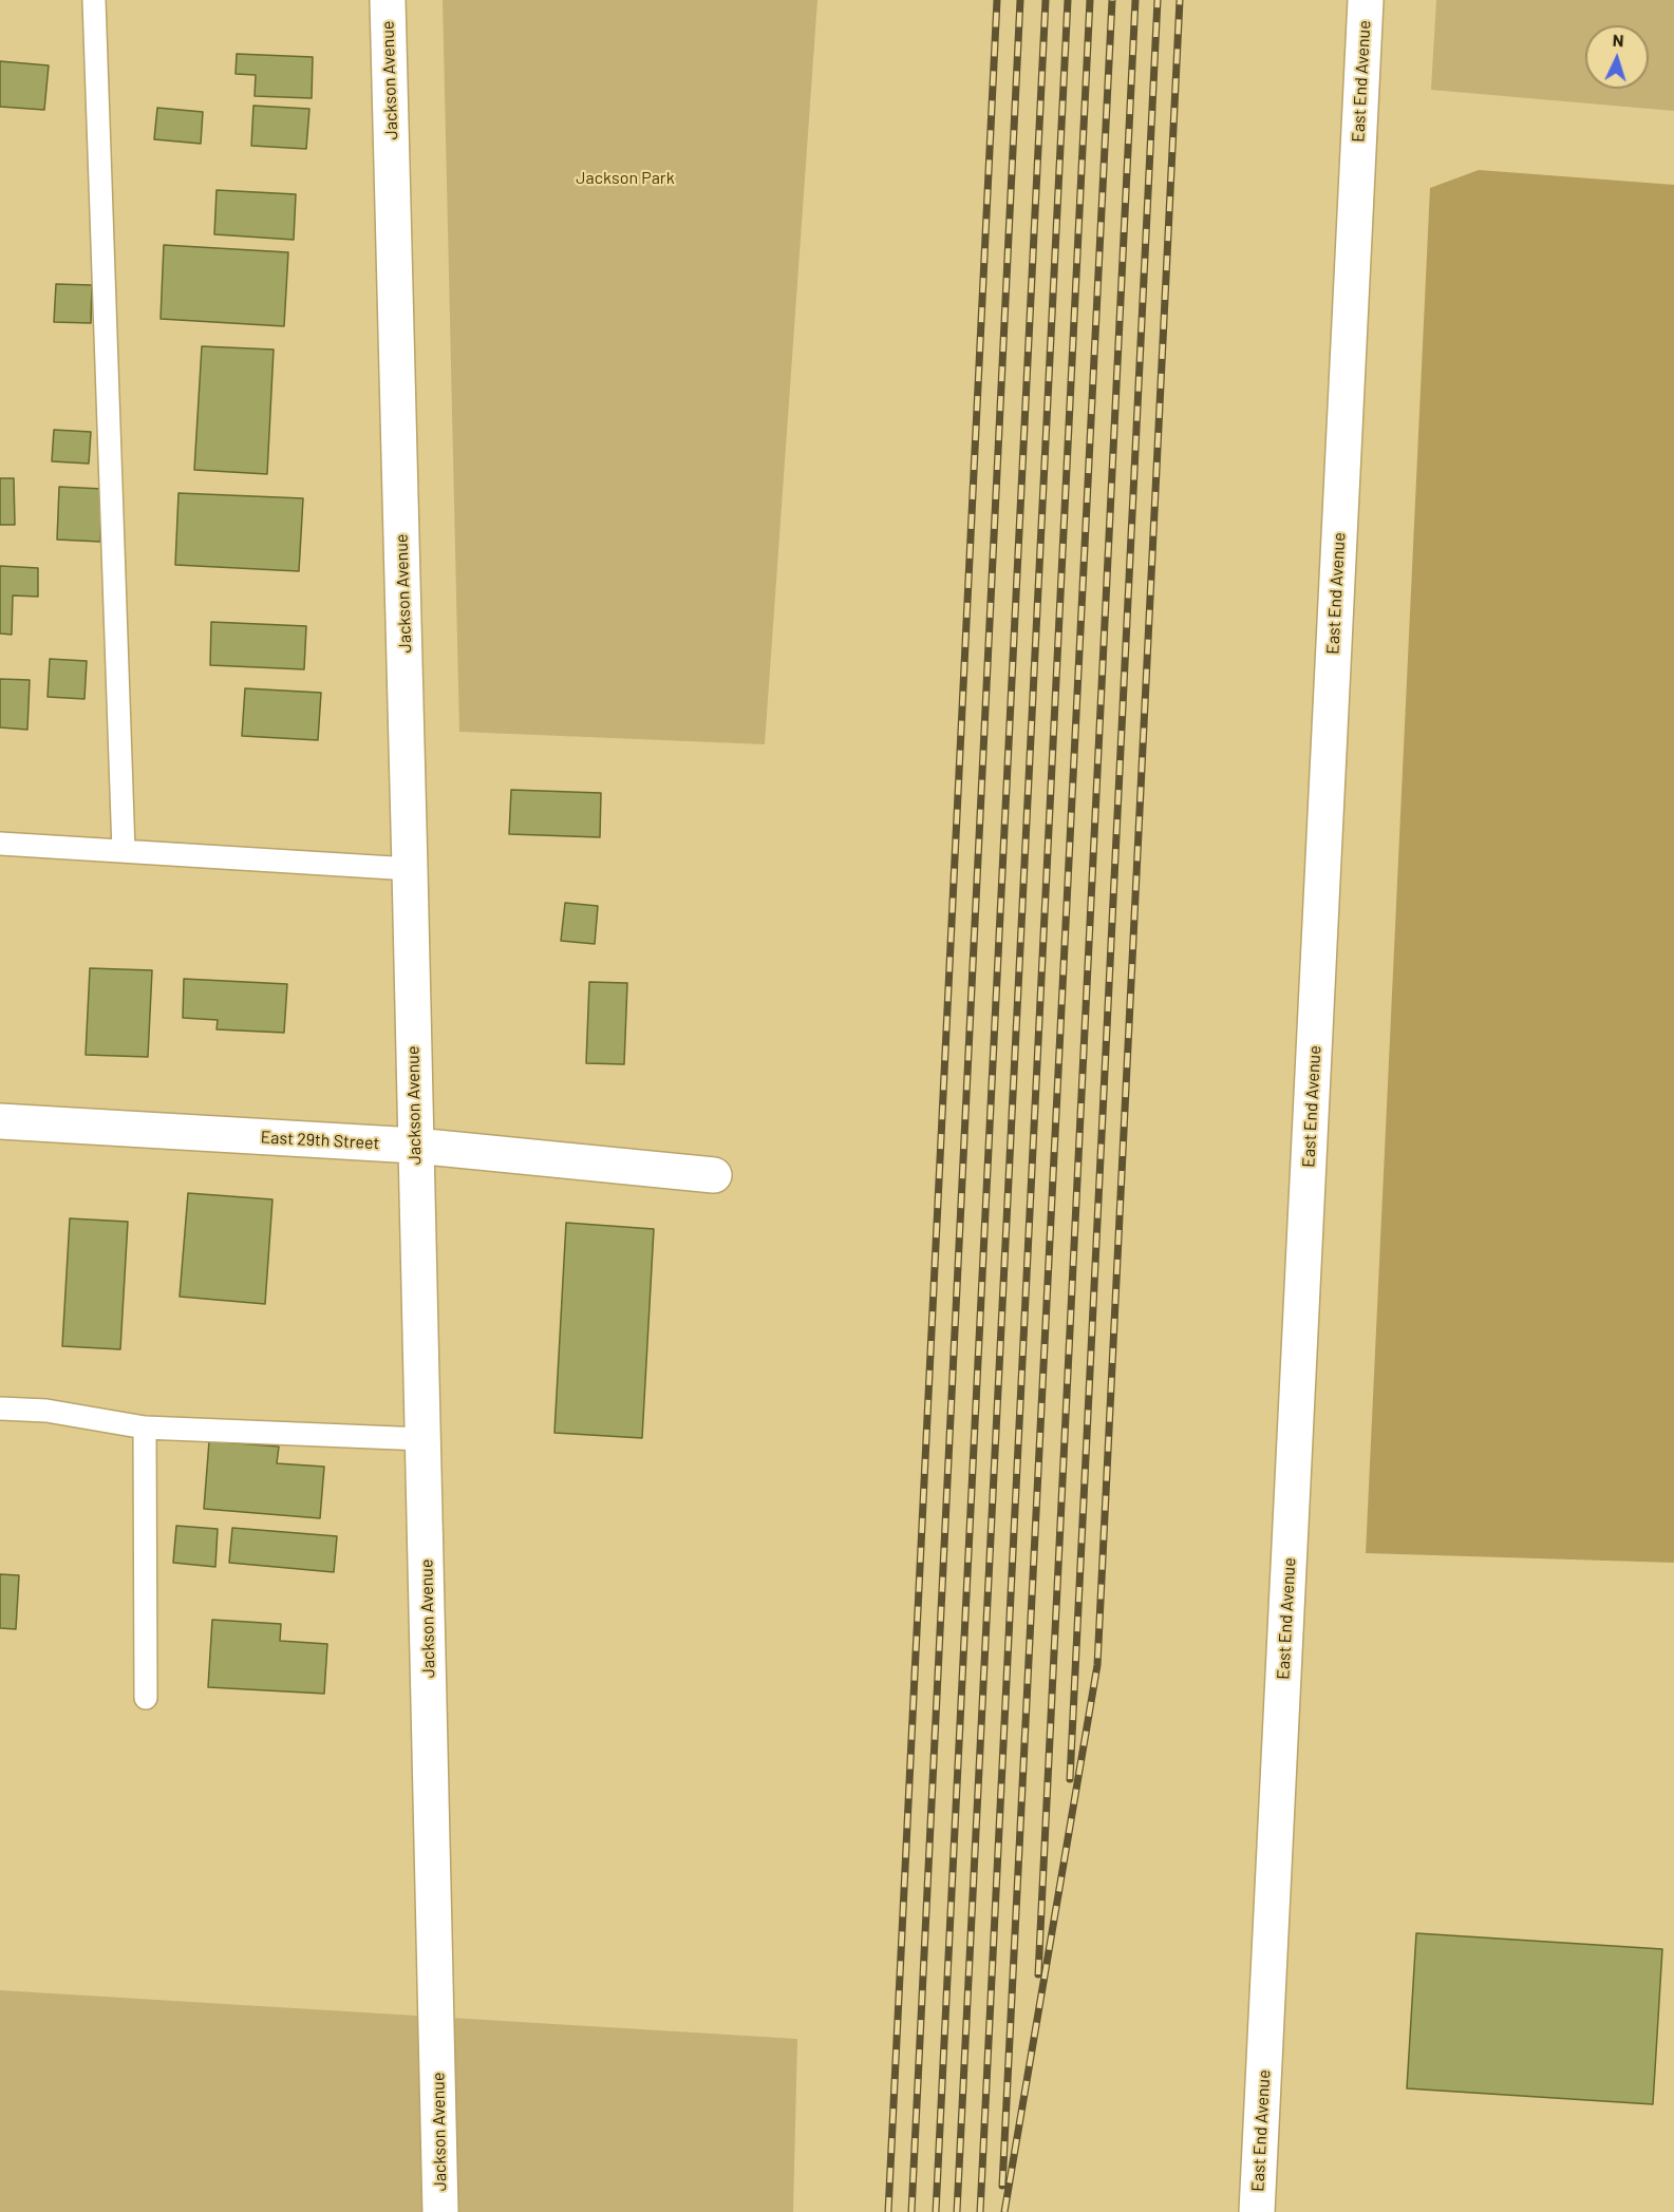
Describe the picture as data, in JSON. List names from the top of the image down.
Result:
{
  "streets": {
    "street": ["Jackson Avenue", "East End Avenue", "East 29th Street"]
  },
  "crossings": [
    ["Jackson Avenue", "East 29th Street"]
  ],
  "parks": ["Jackson Park"],
  "north": "top"
}
